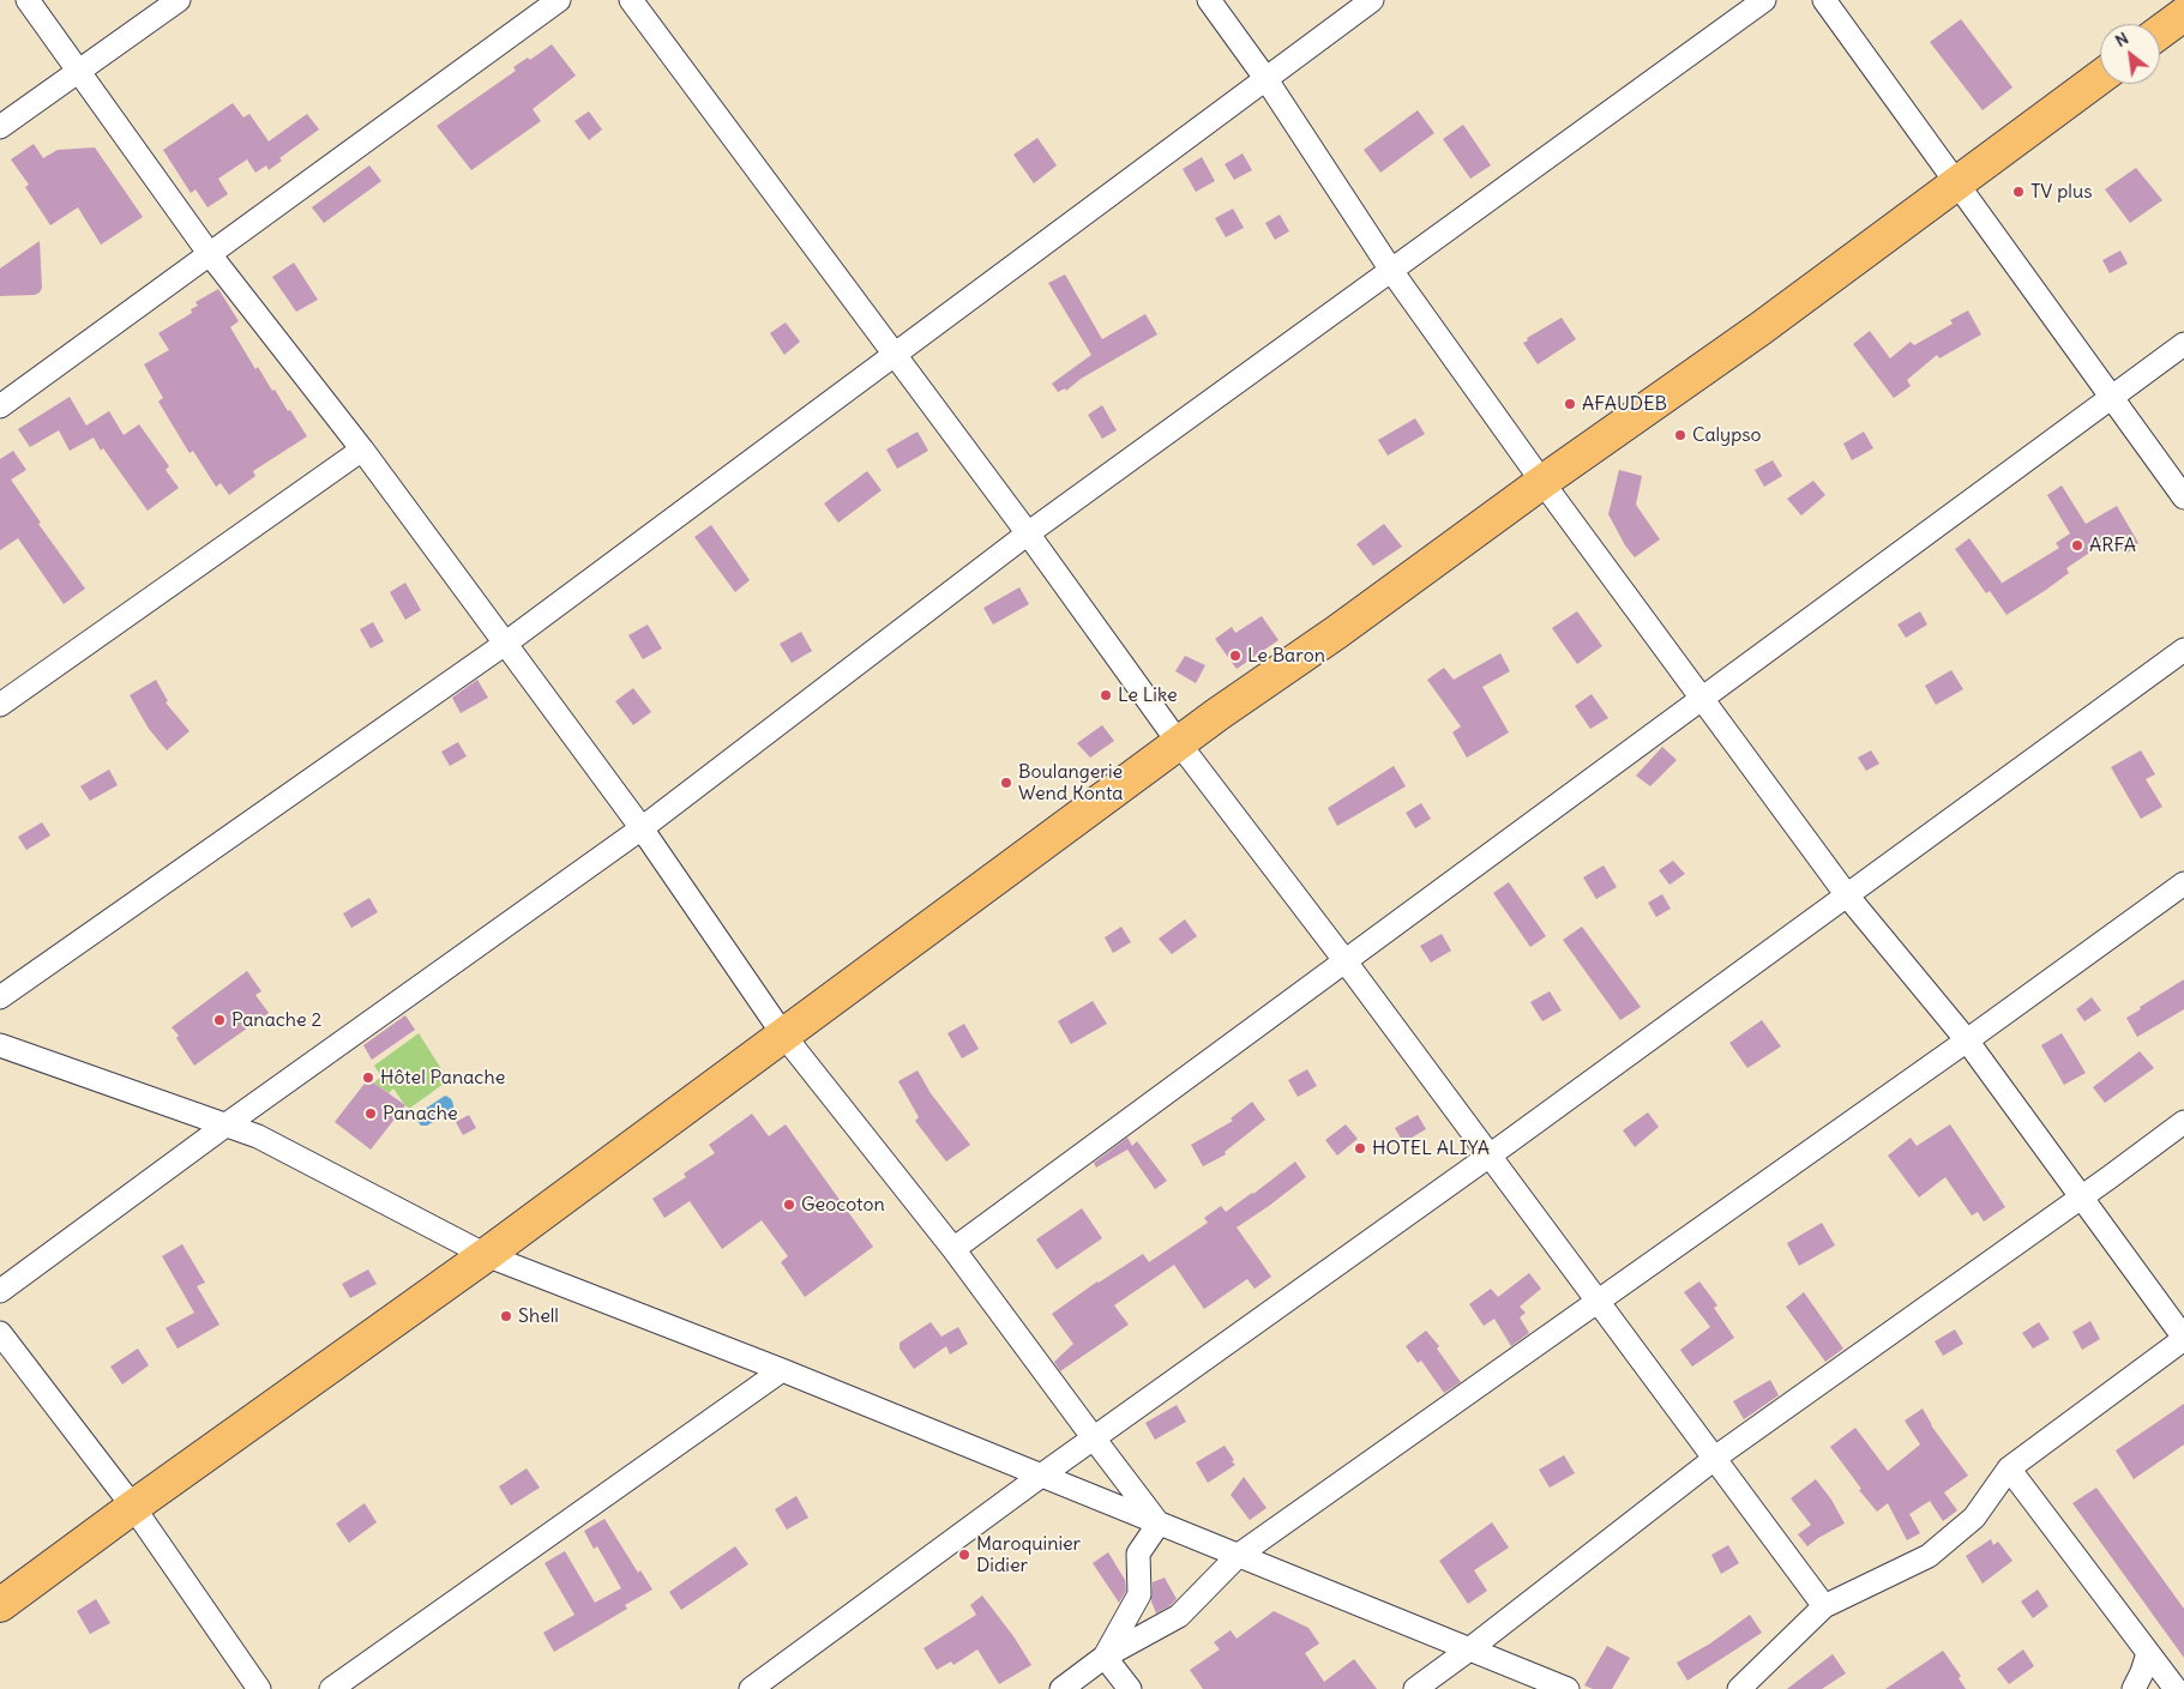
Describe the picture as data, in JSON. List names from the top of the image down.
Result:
{
  "places": [
    "TV plus",
    "AFAUDEB",
    "Calypso",
    "ARFA",
    "Le Baron",
    "Le Like",
    "Boulangerie Wend Konta",
    "Panache 2",
    "Hôtel Panache",
    "Panache",
    "HOTEL ALIYA",
    "Geocoton",
    "Shell",
    "Maroquinier Didier"
  ],
  "north": "top left"
}
